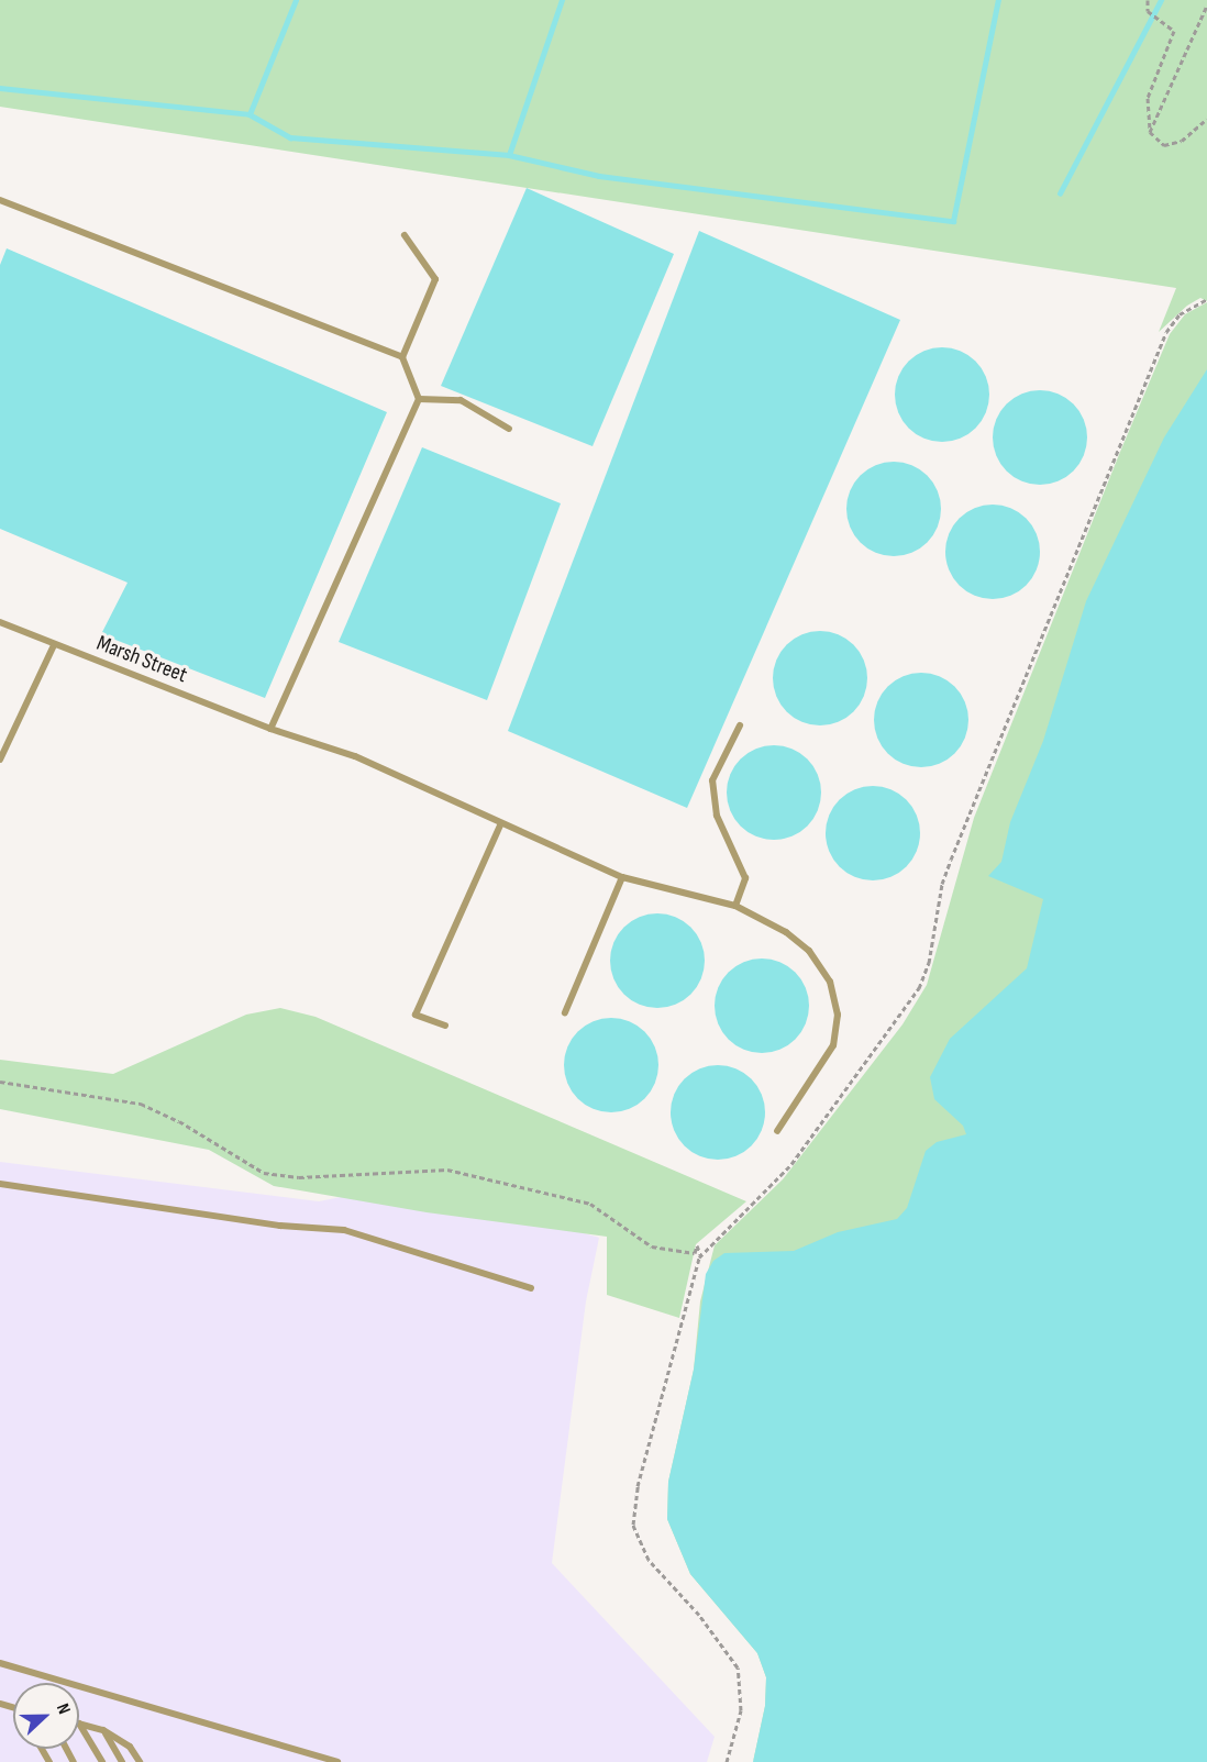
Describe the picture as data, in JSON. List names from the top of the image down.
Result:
{
  "streets": {
    "lane": ["Marsh Street"]
  },
  "north": "right"
}
